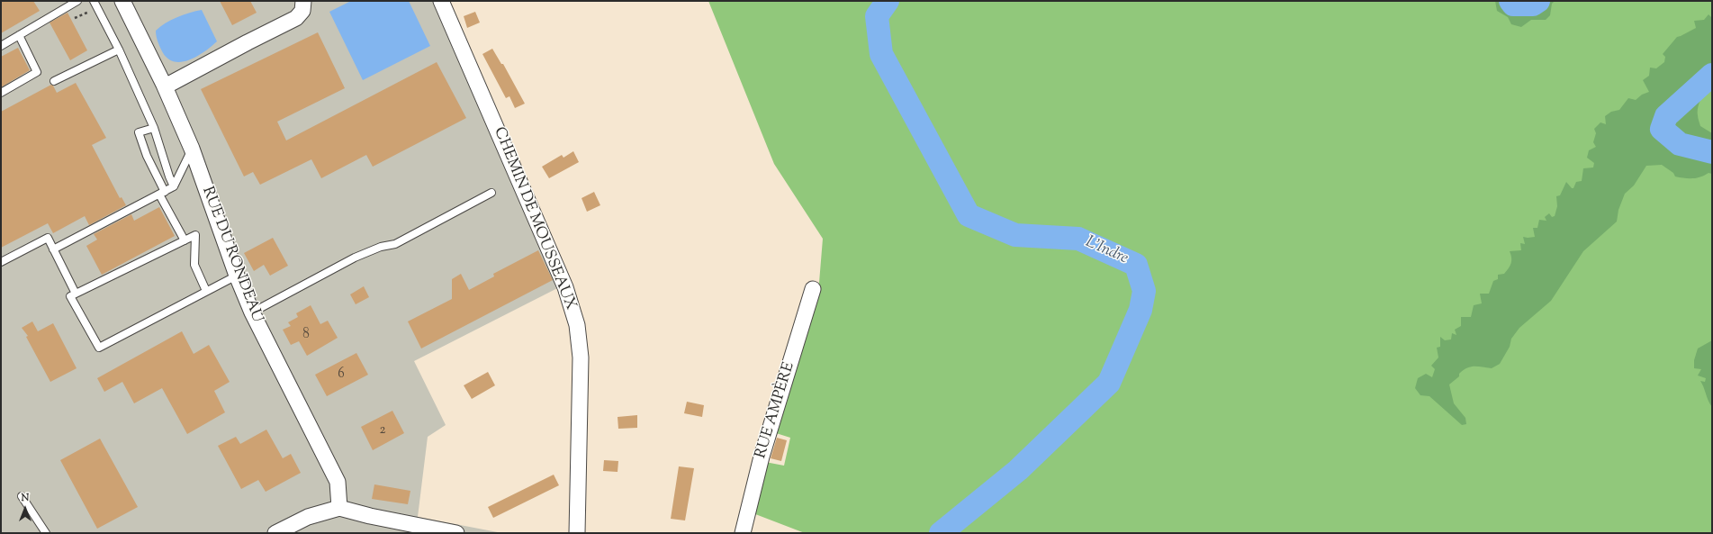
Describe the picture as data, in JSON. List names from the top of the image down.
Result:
{
  "streets": {
    "street": ["CHEMIN DE MOUSSEAUX", "RUE DU RONDEAU", "RUE AMPÈRE"]
  },
  "water": ["L'Indre"],
  "house_numbers": ["8", "6", "2"],
  "north": "top"
}
